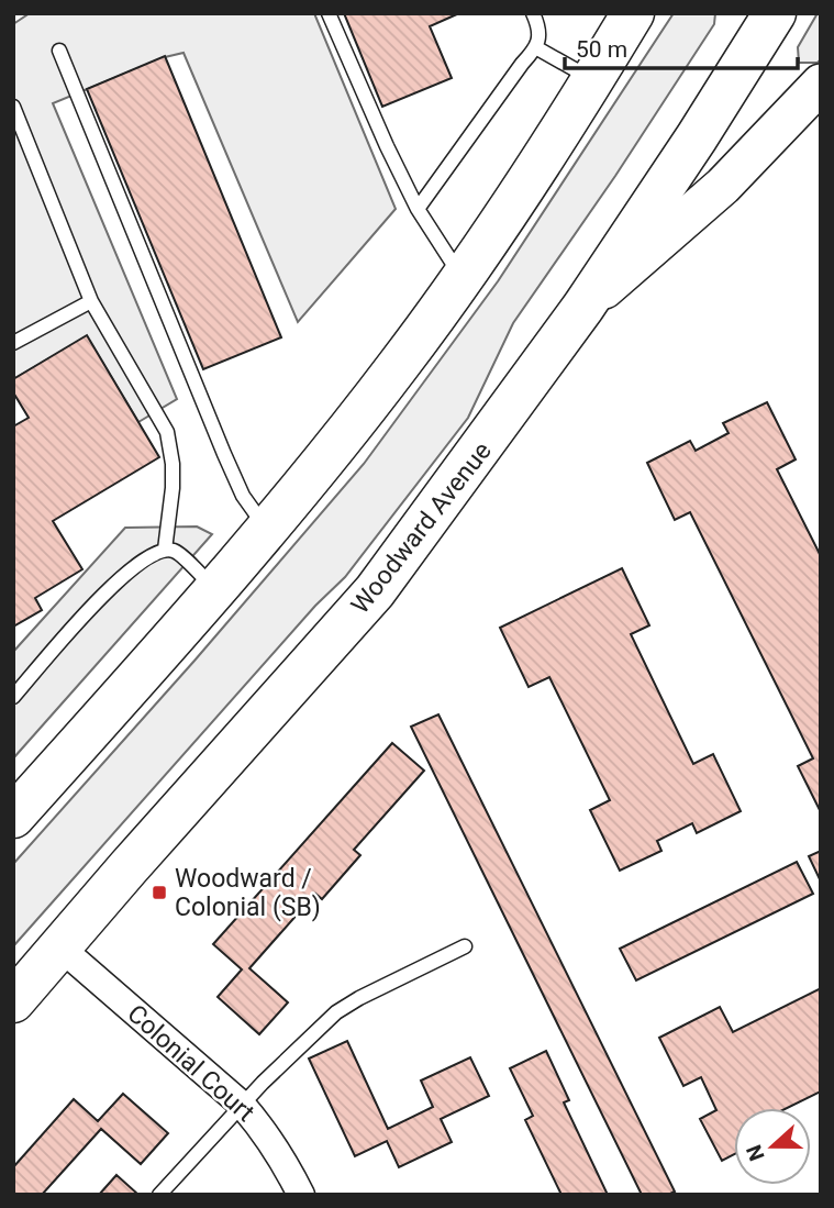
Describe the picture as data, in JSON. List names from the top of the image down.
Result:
{
  "streets": {
    "main road": ["Woodward Avenue"],
    "street": ["Colonial Court"]
  },
  "crossings": [
    ["Woodward Avenue", "Colonial Court"]
  ],
  "places": {
    "transit": ["Woodward / Colonial (SB)"]
  },
  "scale_bar": "50 m",
  "north": "left"
}
